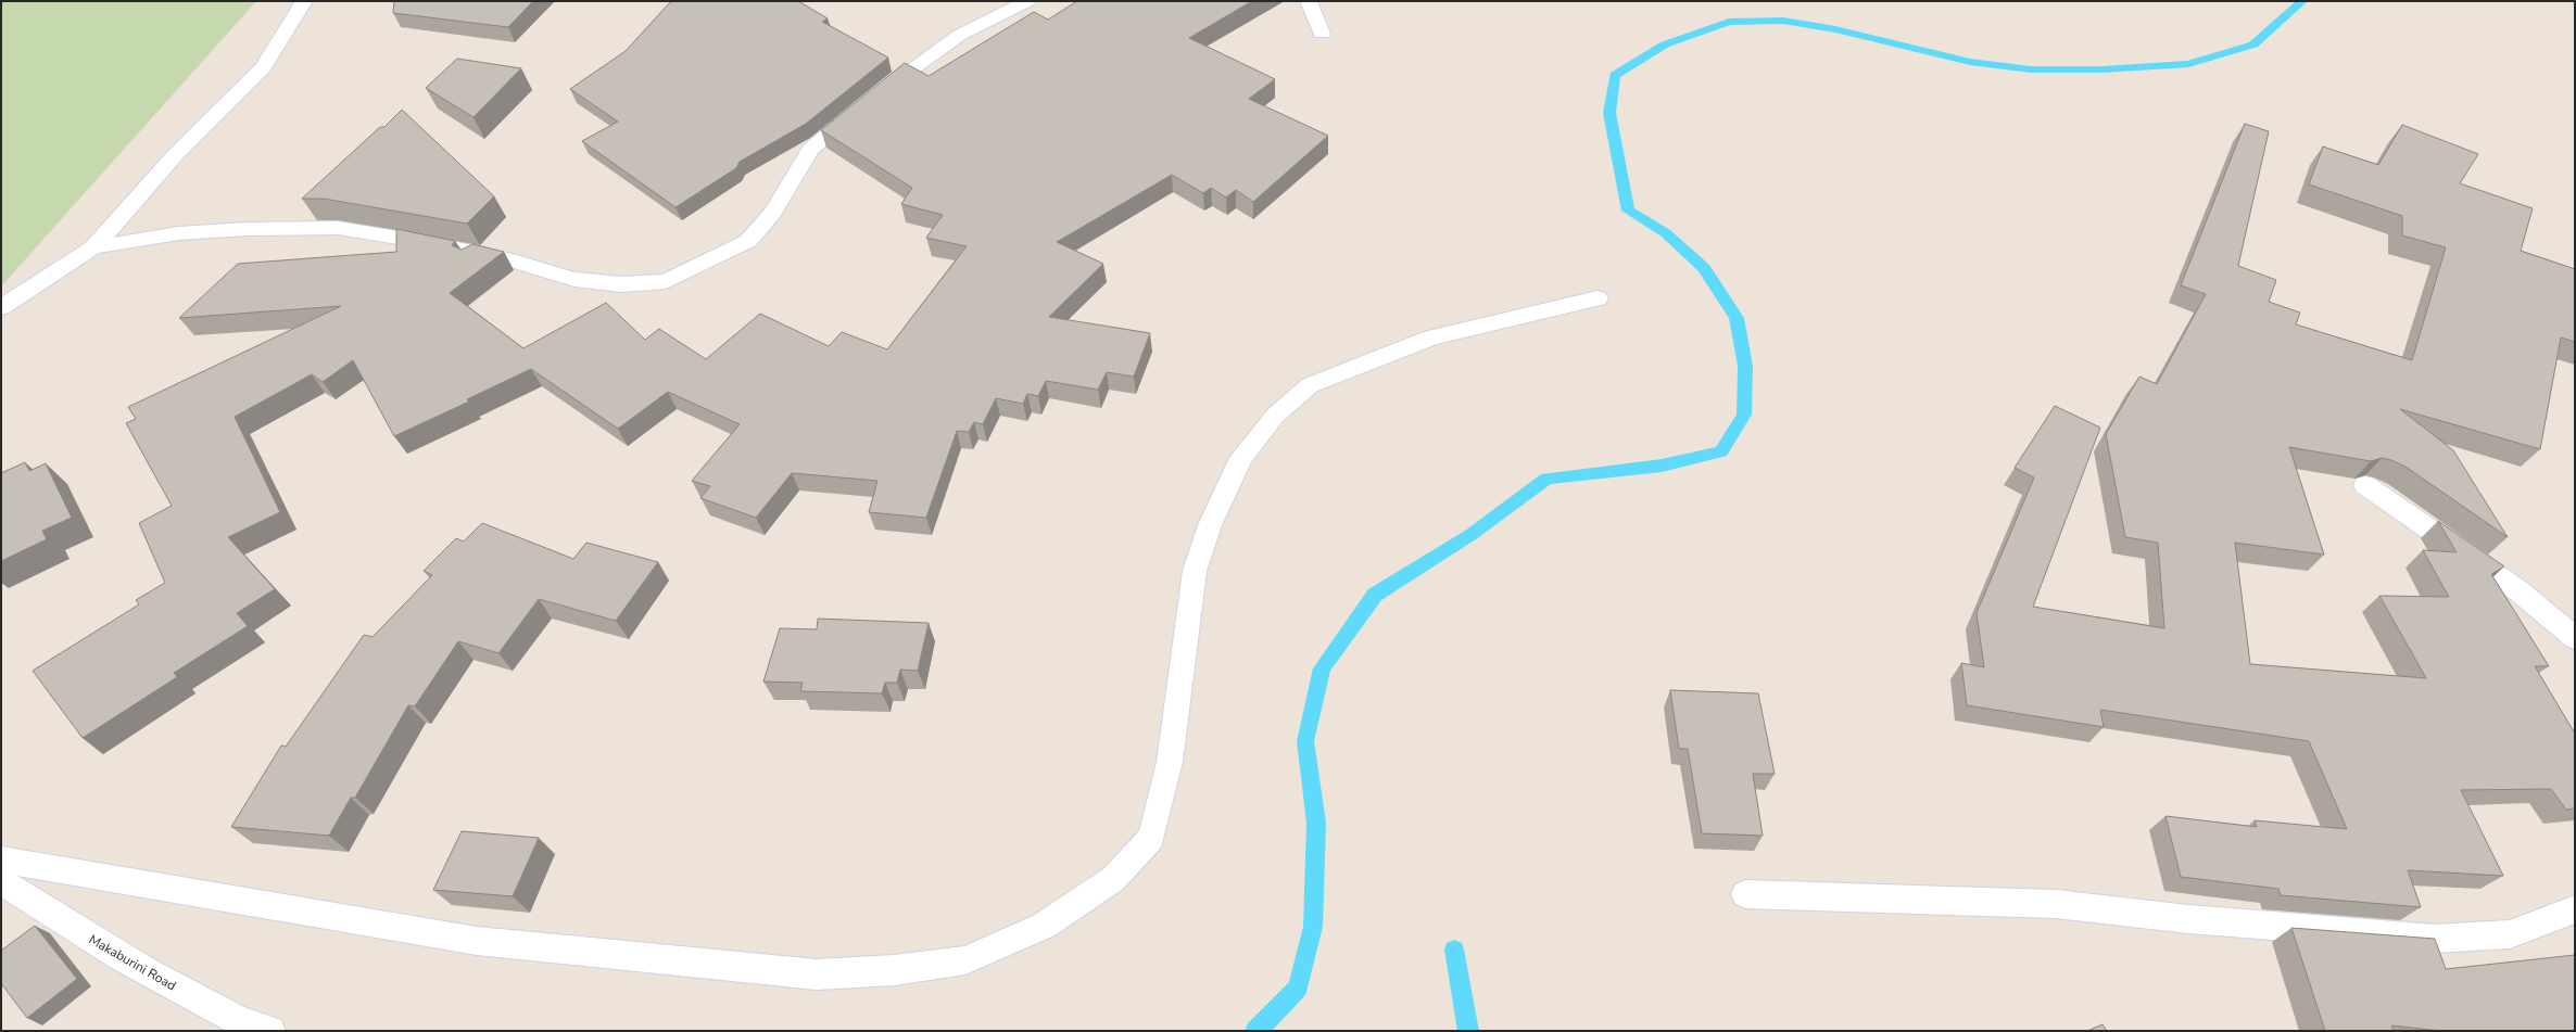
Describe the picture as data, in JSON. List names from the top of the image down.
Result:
{
  "streets": {
    "street": ["Makaburini Road"]
  }
}
